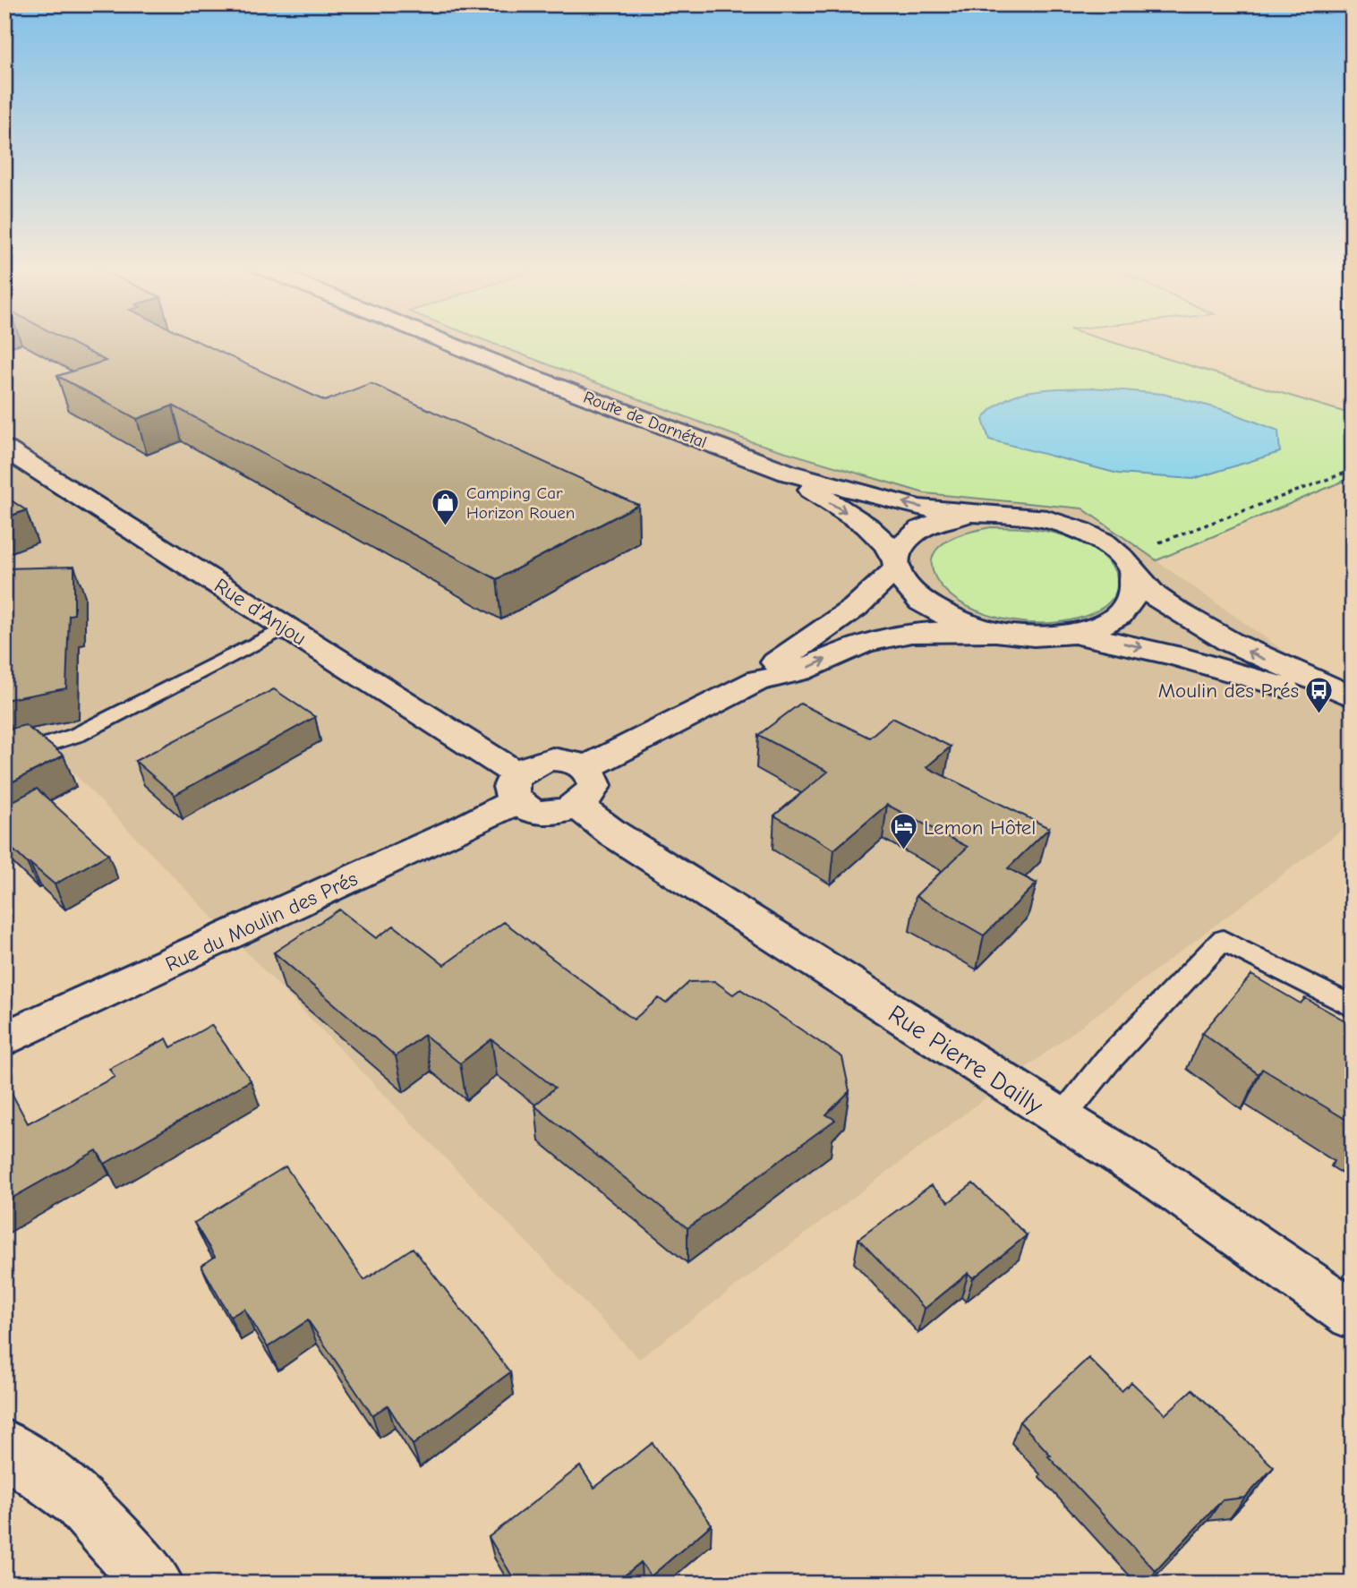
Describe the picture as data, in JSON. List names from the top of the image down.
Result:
{
  "streets": {
    "street": [
      "Route de Darnétal",
      "Rue d'Anjou",
      "Rue du Moulin des Prés",
      "Rue Pierre Dailly"
    ]
  },
  "crossings": [
    ["Rue d'Anjou", "Rue du Moulin des Prés"],
    ["Rue d'Anjou", "Rue Pierre Dailly"],
    ["Rue du Moulin des Prés", "Rue Pierre Dailly"]
  ],
  "places": {
    "shop": ["Camping Car Horizon Rouen"],
    "bus stop": ["Moulin des Prés"],
    "hotel": ["Lemon Hôtel"]
  }
}
